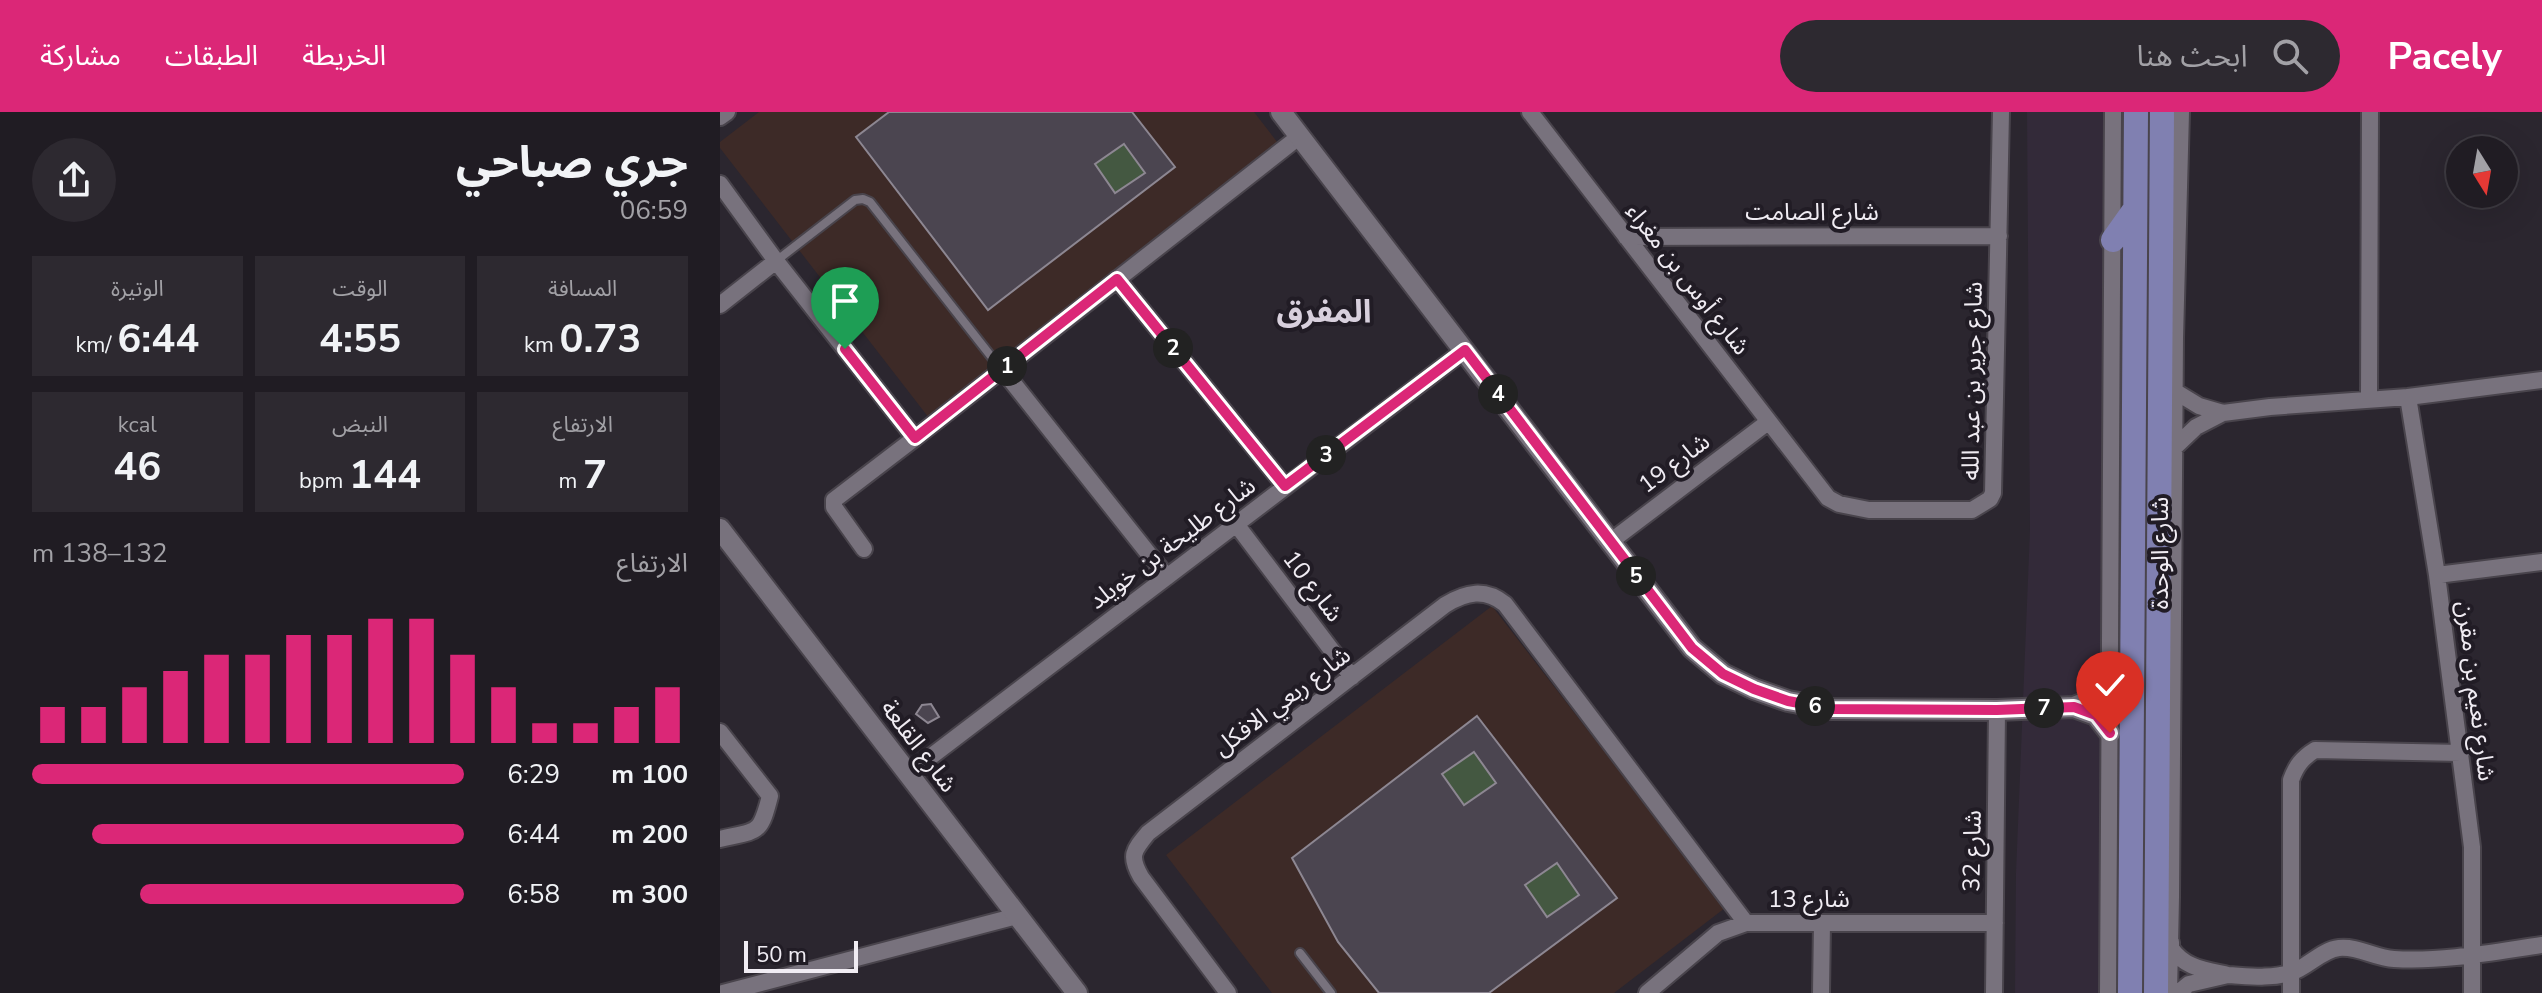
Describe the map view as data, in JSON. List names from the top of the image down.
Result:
{
  "streets": {
    "main road": ["شارع الوحدة"],
    "street": [
      "شارع الصامت",
      "شارع أوس بن مغراء",
      "شارع جرير بن عبد الله",
      "شارع 19",
      "شارع طليحة بن خويلد",
      "شارع 10",
      "شارع نعيم بن مقرن",
      "شارع ربعي الافكل",
      "شارع القلعة",
      "شارع 32",
      "شارع 13"
    ]
  },
  "crossings": [
    ["شارع الصامت", "شارع أوس بن مغراء"],
    ["شارع الصامت", "شارع جرير بن عبد الله"],
    ["شارع أوس بن مغراء", "شارع جرير بن عبد الله"],
    ["شارع أوس بن مغراء", "شارع 19"],
    ["شارع طليحة بن خويلد", "شارع 10"],
    ["شارع طليحة بن خويلد", "شارع القلعة"],
    ["شارع 10", "شارع ربعي الافكل"],
    ["شارع ربعي الافكل", "شارع 13"],
    ["شارع 32", "شارع 13"]
  ],
  "districts": ["المفرق"],
  "scale_bar": "50 m",
  "north": "bottom",
  "page": {
    "header": "Pacely",
    "search": "ابحث هنا",
    "nav": ["الخريطة", "الطبقات", "مشاركة"],
    "heading": ["جري صباحي", "06:59"],
    "stats": [
      ["المسافة", "0.73 km"],
      ["الوقت", "4:55"],
      ["الوتيرة", "6:44 /km"],
      ["الارتفاع", "7 m"],
      ["النبض", "144 bpm"],
      ["kcal", "46"]
    ],
    "pins": [
      "2",
      "1",
      "4",
      "3",
      "5",
      "6",
      "7"
    ],
    "chart": ["الارتفاع", "132–138 m"],
    "list": [
      {
        "name": "100 m",
        "note": "6:29"
      },
      {
        "name": "200 m",
        "note": "6:44"
      },
      {
        "name": "300 m",
        "note": "6:58"
      }
    ],
    "scale": "50 m"
  }
}
